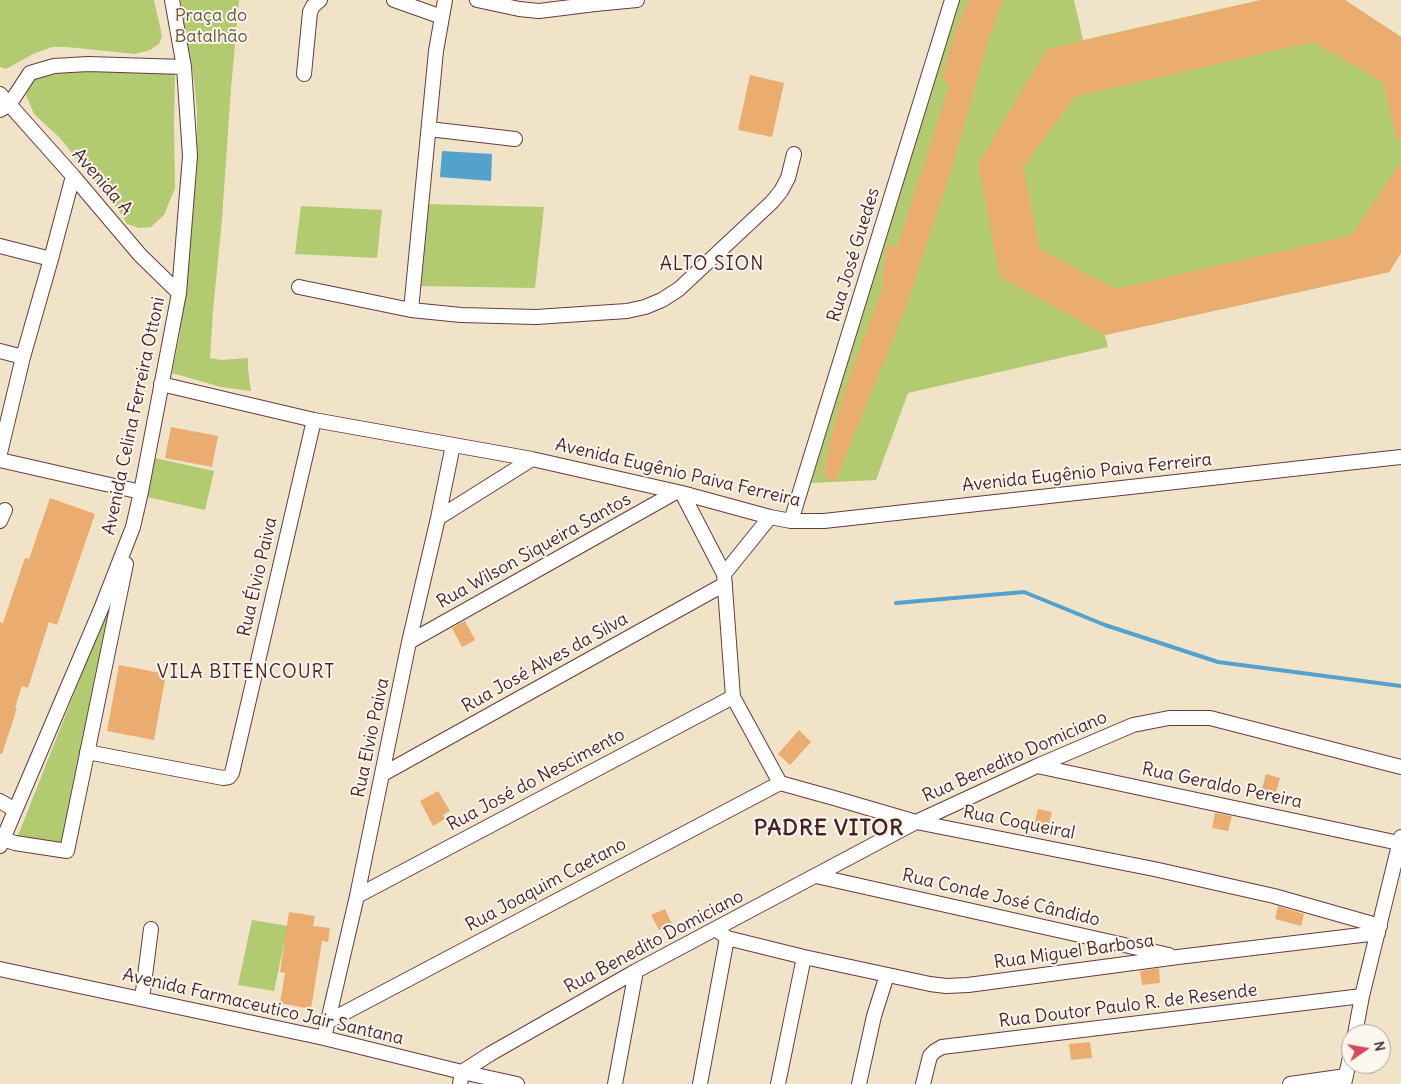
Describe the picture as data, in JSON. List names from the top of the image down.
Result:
{
  "streets": {
    "street": [
      "Avenida A",
      "Rua José Guedes",
      "Avenida Celina Ferreira Ottoni",
      "Avenida Eugênio Paiva Ferreira",
      "Rua Wilson Siqueira Santos",
      "Rua Élvio Paiva",
      "Rua José Alves da Silva",
      "Rua Elvio Paiva",
      "Rua Benedito Domiciano",
      "Rua José do Nescimento",
      "Rua Geraldo Pereira",
      "Rua Coqueiral",
      "Rua Joaquim Caetano",
      "Rua Conde José Cândido",
      "Rua Miguel Barbosa",
      "Rua Doutor Paulo R. de Resende",
      "Avenida Farmaceutico Jair Santana"
    ]
  },
  "crossings": [
    ["Avenida A", "Avenida Celina Ferreira Ottoni"],
    ["Rua José Guedes", "Avenida Eugênio Paiva Ferreira"],
    ["Avenida Celina Ferreira Ottoni", "Avenida Eugênio Paiva Ferreira"],
    ["Avenida Eugênio Paiva Ferreira", "Rua Wilson Siqueira Santos"],
    ["Avenida Eugênio Paiva Ferreira", "Rua Élvio Paiva"],
    ["Avenida Eugênio Paiva Ferreira", "Rua Elvio Paiva"],
    ["Rua Wilson Siqueira Santos", "Rua Elvio Paiva"],
    ["Rua José Alves da Silva", "Rua Elvio Paiva"],
    ["Rua Elvio Paiva", "Rua José do Nescimento"],
    ["Rua Elvio Paiva", "Rua Joaquim Caetano"],
    ["Rua Elvio Paiva", "Avenida Farmaceutico Jair Santana"],
    ["Rua Benedito Domiciano", "Rua Geraldo Pereira"],
    ["Rua Benedito Domiciano", "Rua Coqueiral"],
    ["Rua Benedito Domiciano", "Rua Conde José Cândido"],
    ["Rua Benedito Domiciano", "Avenida Farmaceutico Jair Santana"],
    ["Rua Coqueiral", "Rua Joaquim Caetano"],
    ["Rua Coqueiral", "Rua Miguel Barbosa"],
    ["Rua Conde José Cândido", "Rua Miguel Barbosa"]
  ],
  "districts": ["ALTO SION", "VILA BITENCOURT", "PADRE VITOR"],
  "parks": ["Praça do Batalhão"],
  "north": "right"
}
